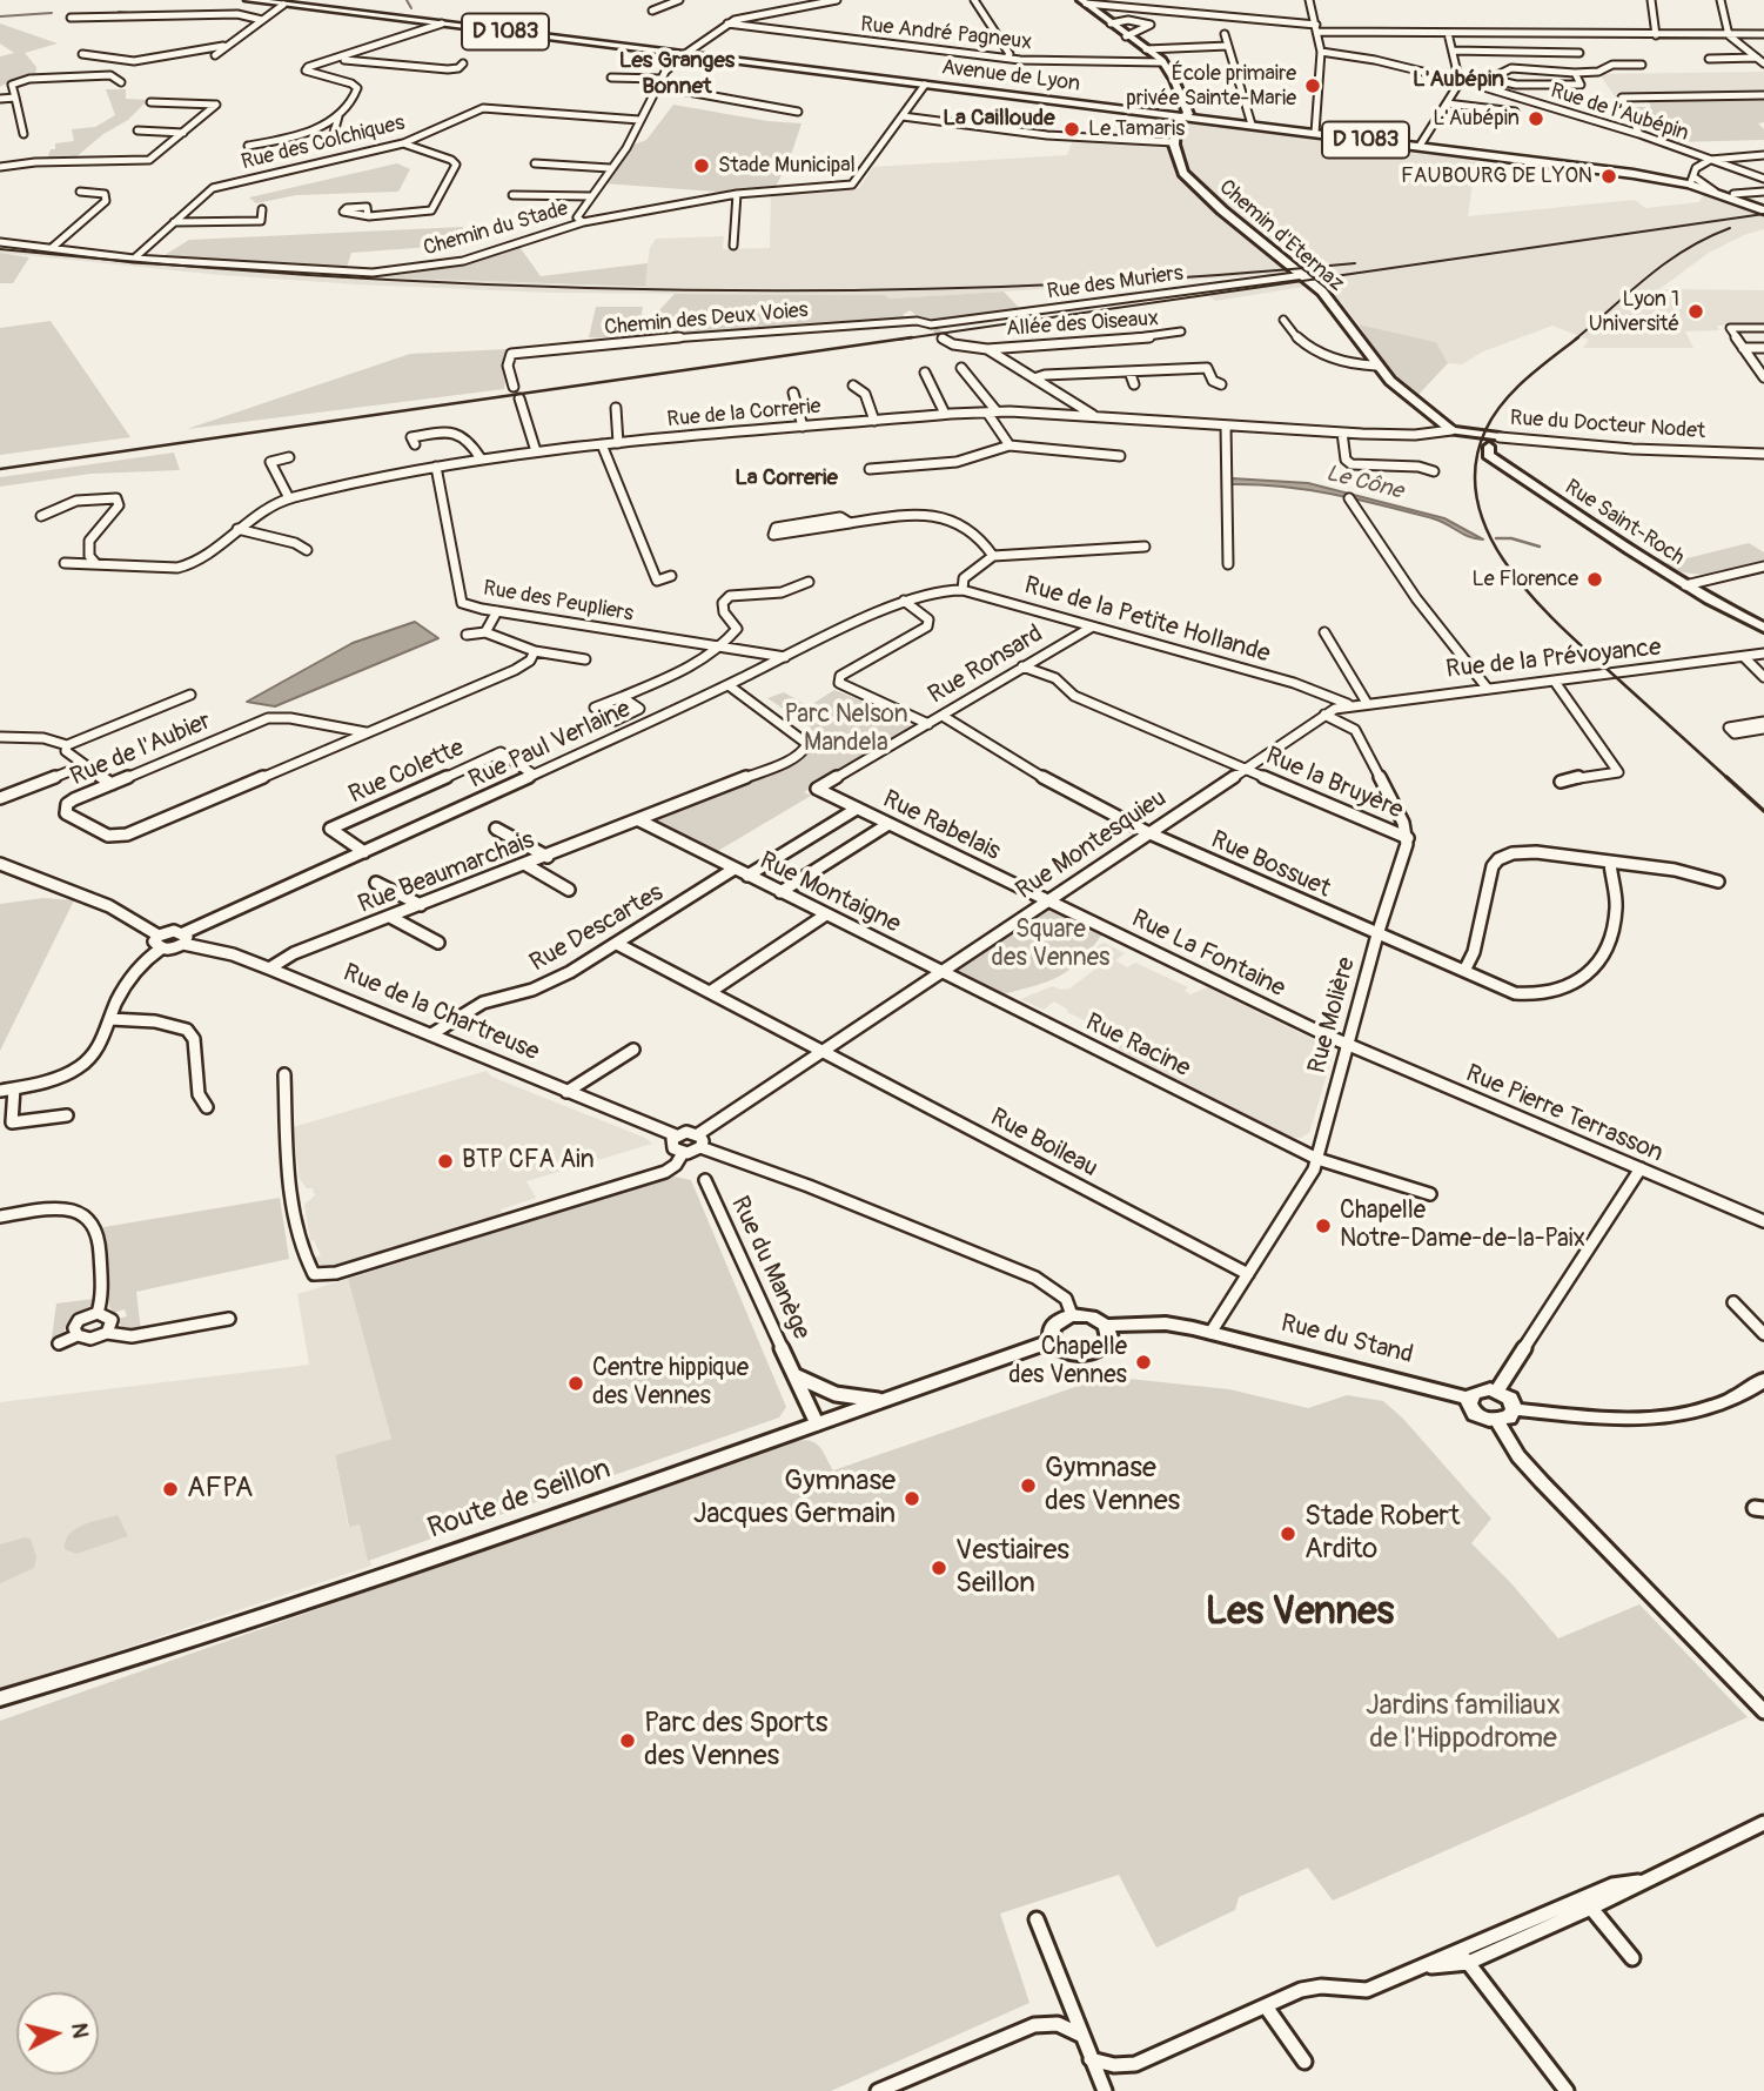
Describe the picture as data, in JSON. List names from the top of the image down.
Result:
{
  "streets": {
    "main road": ["D 1083", "Avenue de Lyon"],
    "street": [
      "Rue André Pagneux",
      "Rue de l'Aubépin",
      "Rue des Colchiques",
      "Chemin du Stade",
      "Chemin d'Eternaz",
      "Rue des Muriers",
      "Chemin des Deux Voies",
      "Allée des Oiseaux",
      "Rue de la Correrie",
      "Rue du Docteur Nodet",
      "Rue Saint-Roch",
      "Rue des Peupliers",
      "Rue de la Petite Hollande",
      "Rue de la Prévoyance",
      "Rue Ronsard",
      "Rue Paul Verlaine",
      "Rue de l'Aubier",
      "Rue Colette",
      "Rue la Bruyère",
      "Rue Rabelais",
      "Rue Montesquieu",
      "Rue Bossuet",
      "Rue Beaumarchais",
      "Rue Montaigne",
      "Rue Descartes",
      "Rue La Fontaine",
      "Rue de la Chartreuse",
      "Rue Molière",
      "Rue Racine",
      "Rue Pierre Terrasson",
      "Rue Boileau",
      "Rue du Manège",
      "Rue du Stand",
      "Route de Seillon"
    ]
  },
  "crossings": [
    ["Rue des Colchiques", "Chemin du Stade"],
    ["Chemin d'Eternaz", "Rue des Muriers"],
    ["Chemin d'Eternaz", "Rue de la Correrie"],
    ["Chemin d'Eternaz", "Rue du Docteur Nodet"],
    ["Rue des Muriers", "Chemin des Deux Voies"],
    ["Rue de la Correrie", "Rue des Peupliers"],
    ["Rue du Docteur Nodet", "Rue Saint-Roch"],
    ["Rue des Peupliers", "Rue Paul Verlaine"],
    ["Rue de la Petite Hollande", "Rue de la Prévoyance"],
    ["Rue de la Petite Hollande", "Rue Ronsard"],
    ["Rue de la Petite Hollande", "Rue Paul Verlaine"],
    ["Rue de la Petite Hollande", "Rue Montesquieu"],
    ["Rue de la Prévoyance", "Rue Montesquieu"],
    ["Rue Ronsard", "Rue la Bruyère"],
    ["Rue Ronsard", "Rue Rabelais"],
    ["Rue Ronsard", "Rue Bossuet"],
    ["Rue Paul Verlaine", "Rue Colette"],
    ["Rue Paul Verlaine", "Rue Beaumarchais"],
    ["Rue Paul Verlaine", "Rue de la Chartreuse"],
    ["Rue la Bruyère", "Rue Montesquieu"],
    ["Rue la Bruyère", "Rue Molière"],
    ["Rue Rabelais", "Rue Montesquieu"],
    ["Rue Rabelais", "Rue La Fontaine"],
    ["Rue Montesquieu", "Rue Bossuet"],
    ["Rue Montesquieu", "Rue Montaigne"],
    ["Rue Montesquieu", "Rue La Fontaine"],
    ["Rue Montesquieu", "Rue Racine"],
    ["Rue Montesquieu", "Rue Boileau"],
    ["Rue Bossuet", "Rue Molière"],
    ["Rue Beaumarchais", "Rue Montaigne"],
    ["Rue Beaumarchais", "Rue de la Chartreuse"],
    ["Rue Montaigne", "Rue Descartes"],
    ["Rue Montaigne", "Rue Racine"],
    ["Rue Descartes", "Rue de la Chartreuse"],
    ["Rue Descartes", "Rue Boileau"],
    ["Rue La Fontaine", "Rue Molière"],
    ["Rue La Fontaine", "Rue Pierre Terrasson"],
    ["Rue Molière", "Rue Racine"],
    ["Rue Molière", "Rue Pierre Terrasson"],
    ["Rue Molière", "Rue Boileau"],
    ["Rue Molière", "Rue du Stand"],
    ["Rue du Manège", "Route de Seillon"]
  ],
  "districts": [
    "Les Granges Bonnet",
    "L'Aubépin",
    "La Cailloude",
    "La Correrie",
    "Les Vennes"
  ],
  "water": ["Le Cône"],
  "parks": ["Parc Nelson Mandela", "Square des Vennes", "Jardins familiaux de l'Hippodrome"],
  "places": [
    "École primaire privée Sainte-Marie",
    "L'Aubépin",
    "Le Tamaris",
    "Stade Municipal",
    "FAUBOURG DE LYON",
    "Lyon 1 Université",
    "Le Florence",
    "BTP CFA Ain",
    "Chapelle Notre-Dame-de-la-Paix",
    "Chapelle des Vennes",
    "Centre hippique des Vennes",
    "Gymnase des Vennes",
    "AFPA",
    "Gymnase Jacques Germain",
    "Stade Robert Ardito",
    "Vestiaires Seillon",
    "Parc des Sports des Vennes"
  ],
  "north": "right"
}
